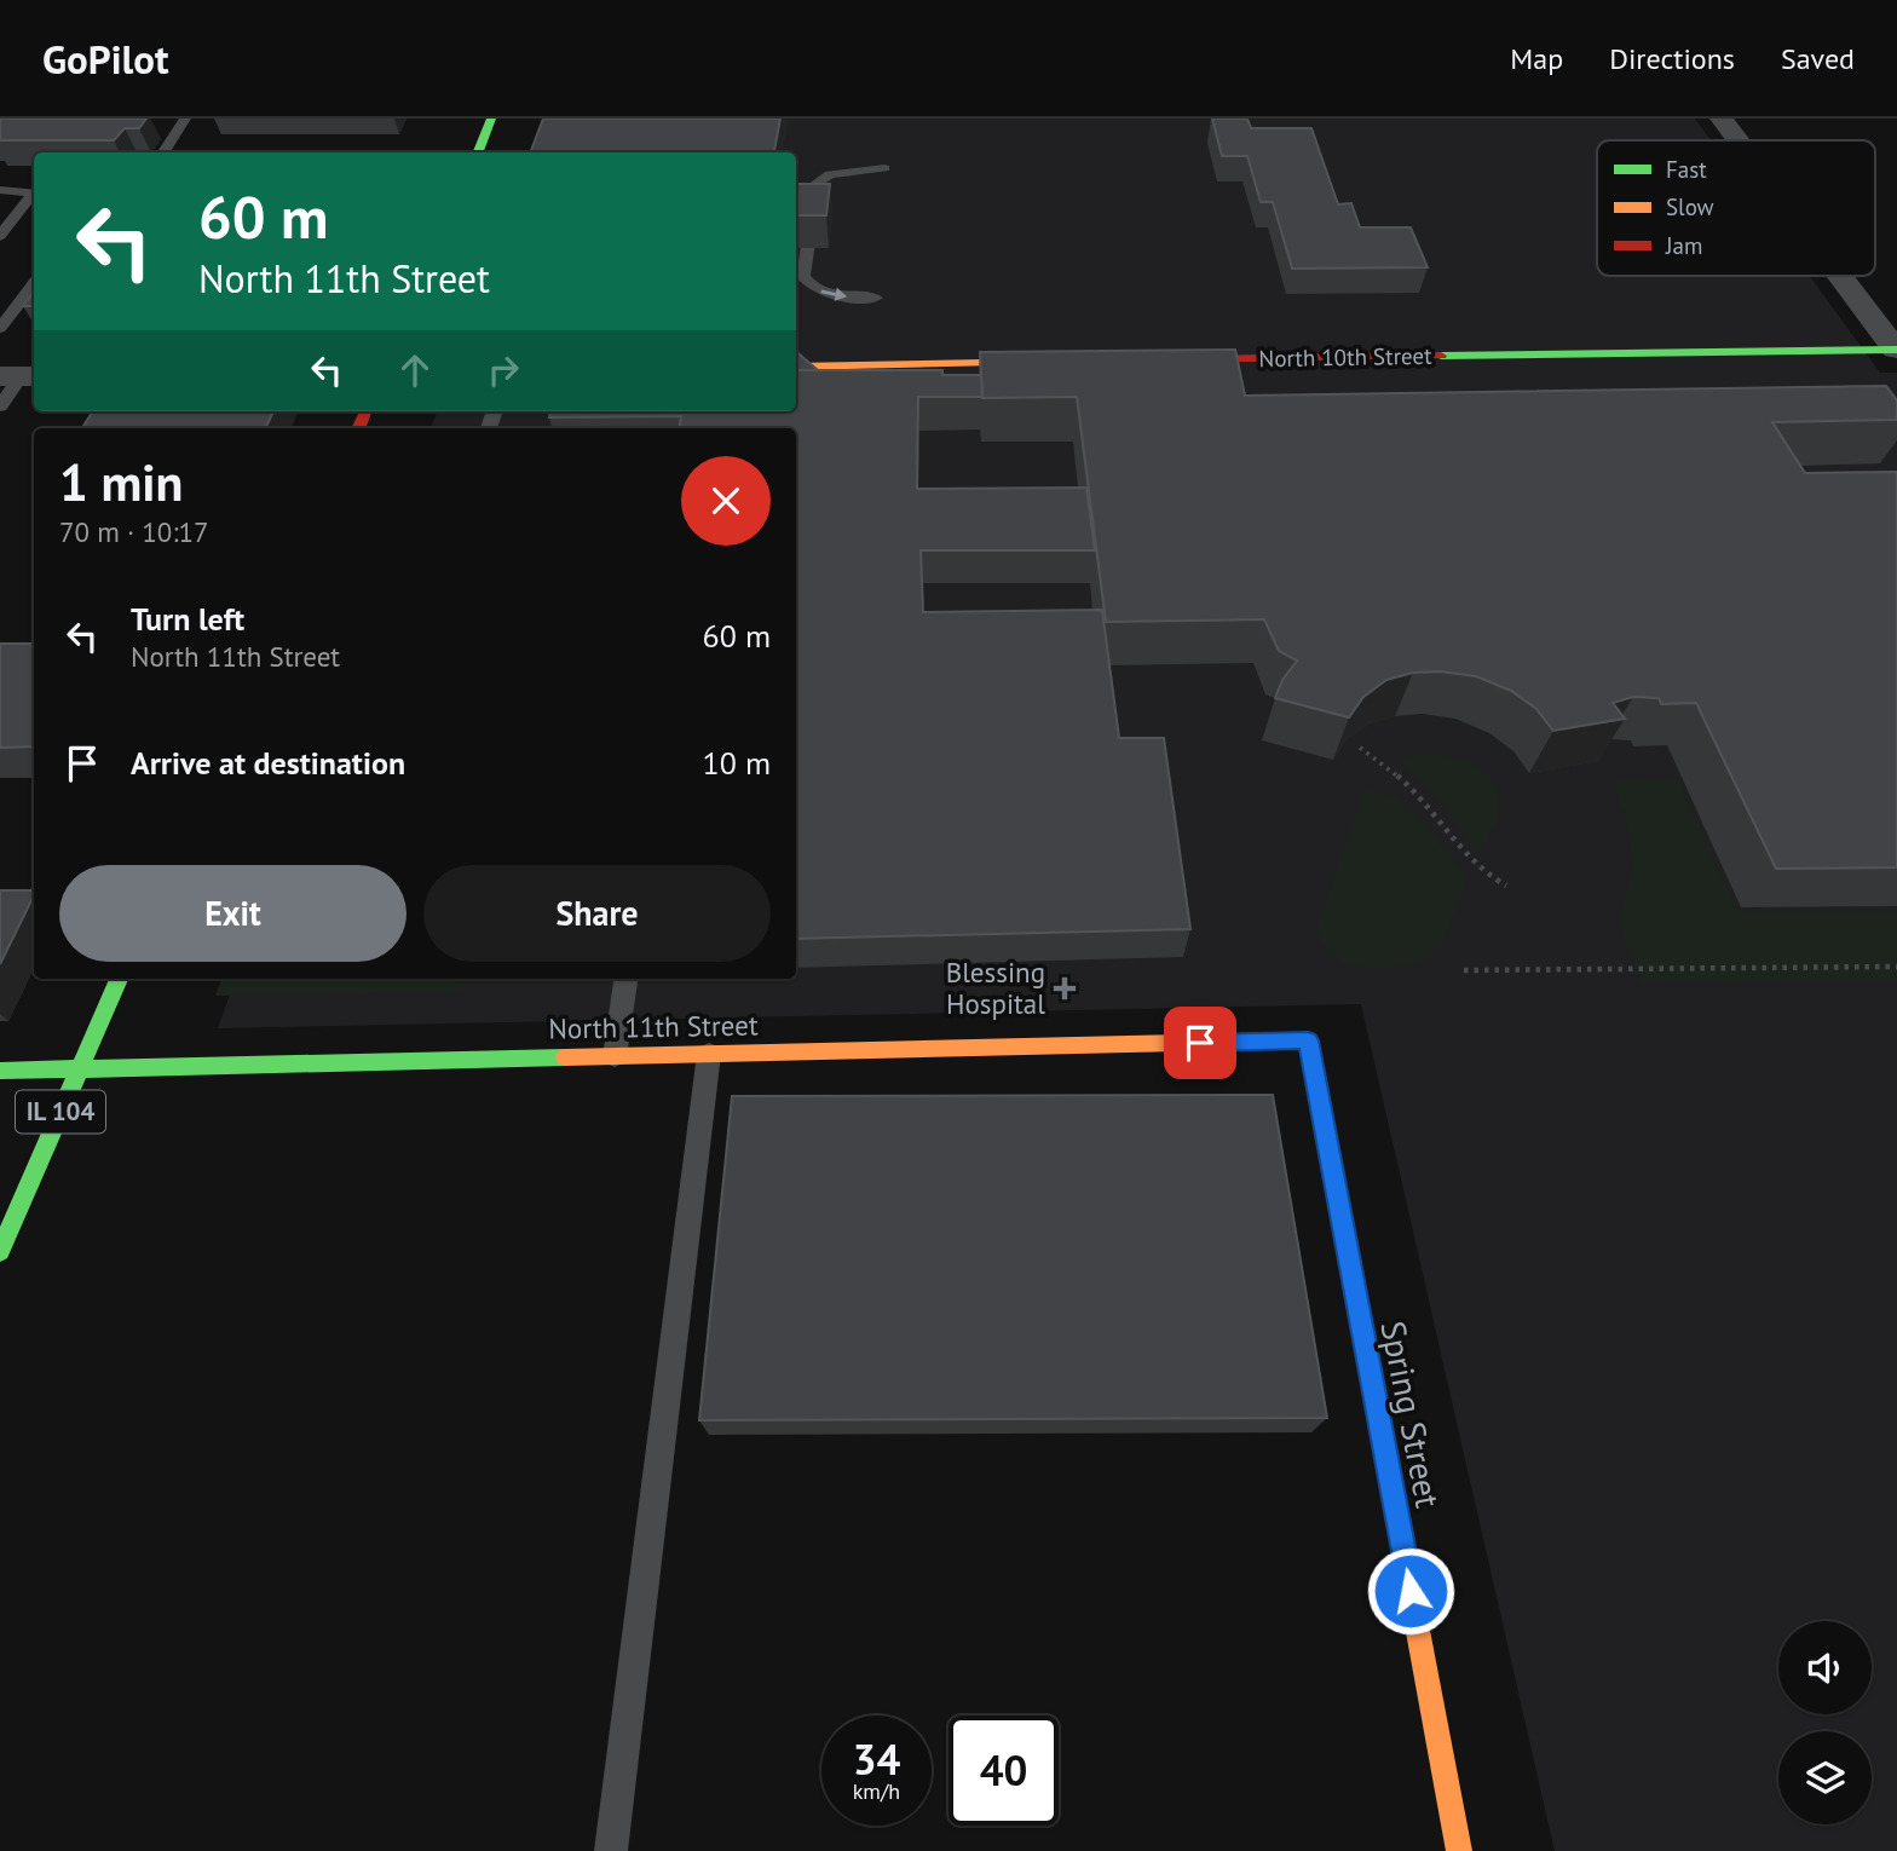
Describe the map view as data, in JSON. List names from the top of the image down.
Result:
{
  "streets": {
    "street": [
      "North 10th Street",
      "North 11th Street",
      "IL 104",
      "Spring Street"
    ]
  },
  "crossings": [
    ["North 11th Street", "IL 104"],
    ["North 11th Street", "Spring Street"]
  ],
  "places": {
    "health": ["Blessing Hospital"]
  },
  "legend": ["Fast", "Slow", "Jam"],
  "page": {
    "header": "GoPilot",
    "nav": ["Map", "Directions", "Saved"],
    "turn": ["60 m", "North 11th Street"],
    "heading": ["1 min", "70 m · 10:17"],
    "list": [
      {
        "name": "Turn left",
        "note": "North 11th Street",
        "value": "60 m"
      },
      {
        "name": "Arrive at destination",
        "value": "10 m"
      }
    ],
    "buttons": ["Exit", "Share"],
    "speed": "34 km/h",
    "limit": "40"
  }
}
